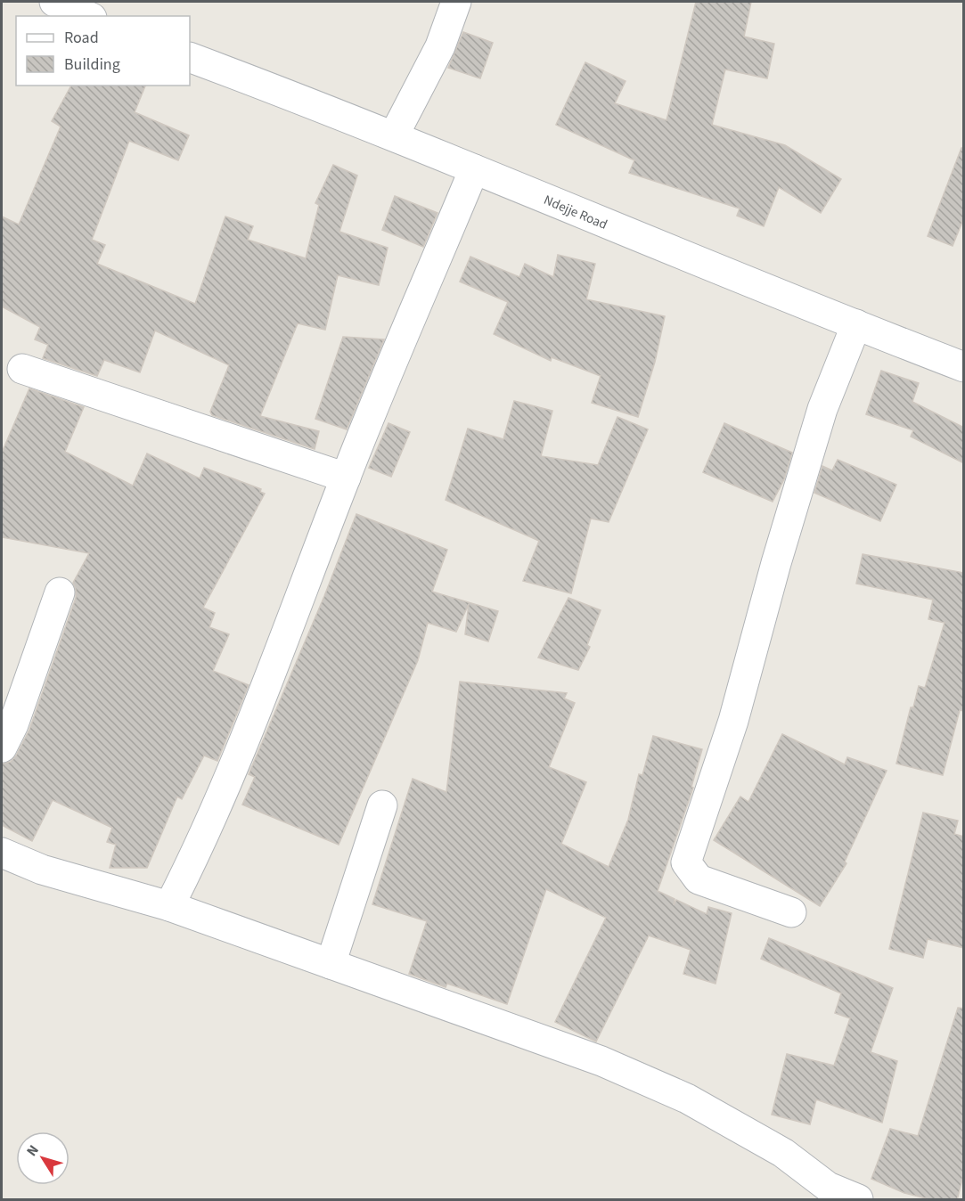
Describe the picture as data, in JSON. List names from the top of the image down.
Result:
{
  "streets": {
    "street": ["Ndejje Road"]
  },
  "legend": ["Road", "Building"],
  "north": "top left"
}
